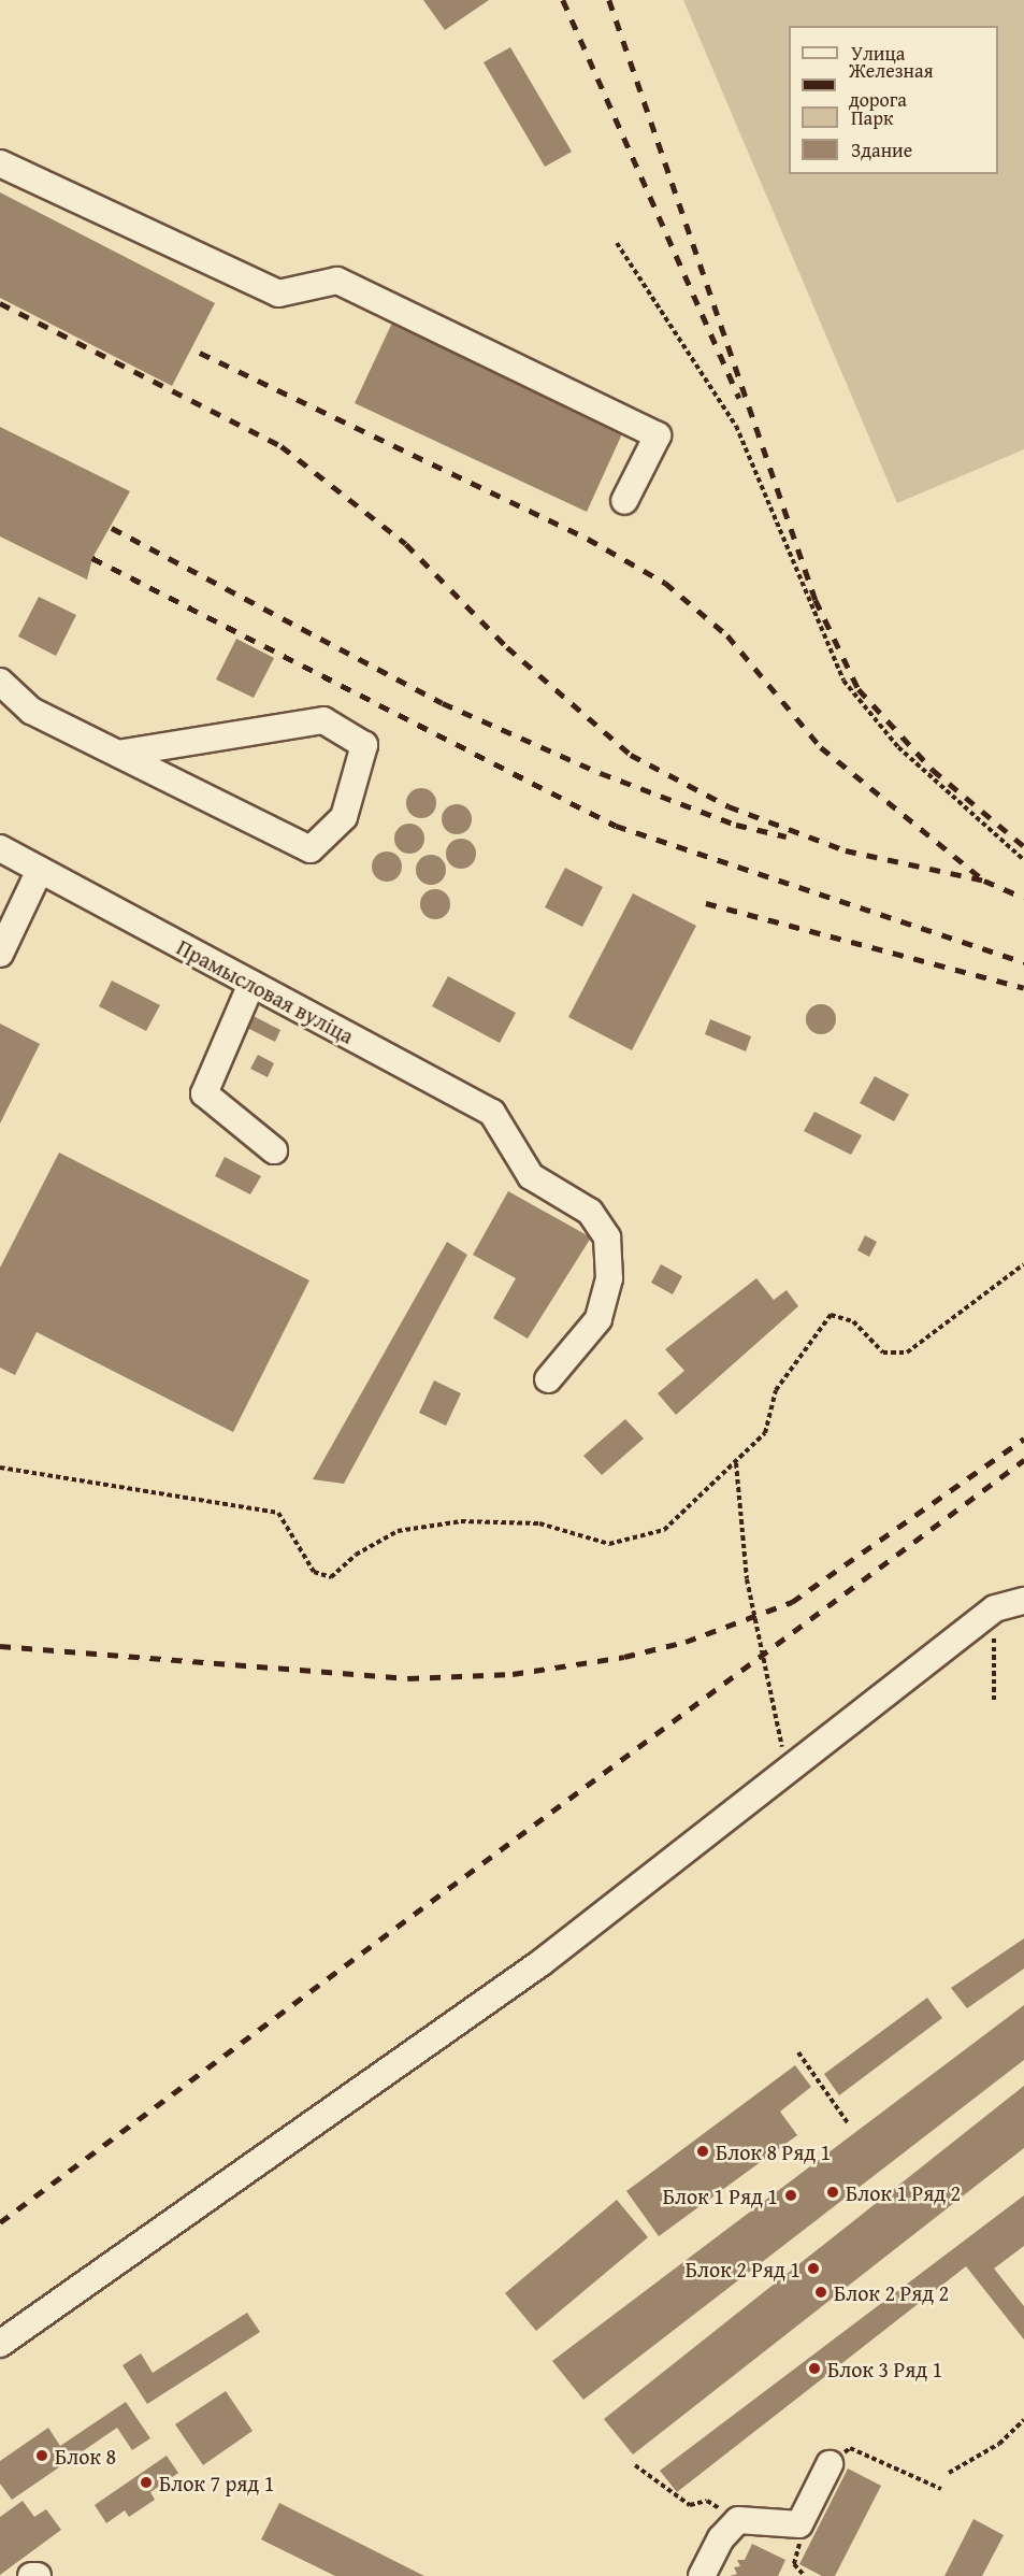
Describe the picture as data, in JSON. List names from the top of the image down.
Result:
{
  "streets": {
    "street": ["Прамысловая вуліца"]
  },
  "places": [
    "Блок 8 Ряд 1",
    "Блок 1 Ряд 2",
    "Блок 1 Ряд 1",
    "Блок 2 Ряд 1",
    "Блок 2 Ряд 2",
    "Блок 3 Ряд 1",
    "Блок 8",
    "Блок 7 ряд 1"
  ],
  "legend": [
    "Улица",
    "Железная дорога",
    "Парк",
    "Здание"
  ]
}
